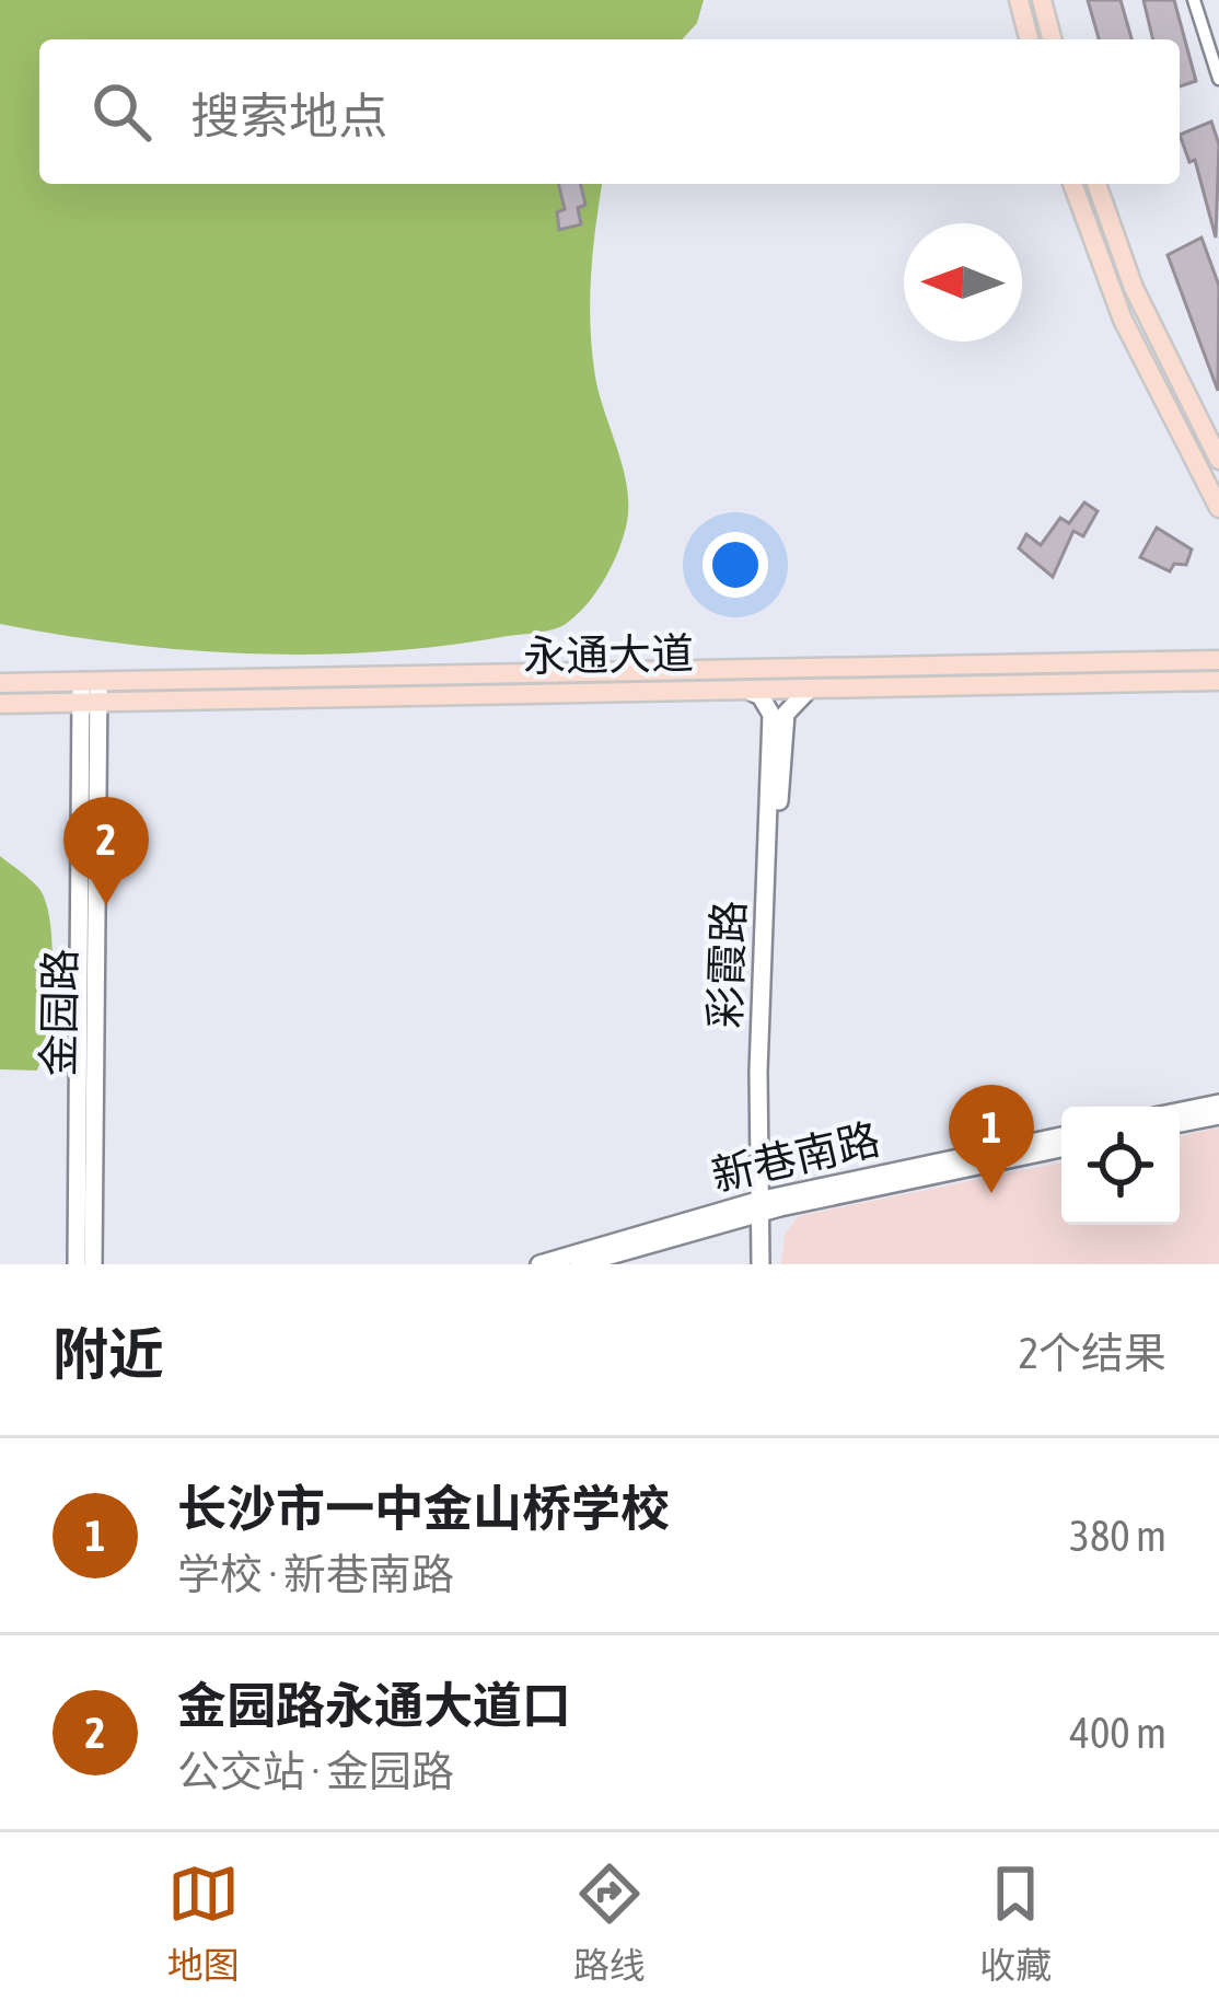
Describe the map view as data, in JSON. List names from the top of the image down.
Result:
{
  "streets": {
    "main road": [
      "永通大道",
      "彩霞路",
      "金园路",
      "新巷南路"
    ]
  },
  "crossings": [
    ["永通大道", "彩霞路"],
    ["永通大道", "金园路"],
    ["彩霞路", "新巷南路"]
  ],
  "north": "left",
  "page": {
    "search": "搜索地点",
    "pins": ["2", "1"],
    "heading": ["附近", "2个结果"],
    "list": [
      {
        "mark": "1",
        "name": "长沙市一中金山桥学校",
        "note": "学校 · 新巷南路",
        "value": "380 m"
      },
      {
        "mark": "2",
        "name": "金园路永通大道口",
        "note": "公交站 · 金园路",
        "value": "400 m"
      }
    ],
    "nav": ["地图", "路线", "收藏"]
  }
}
